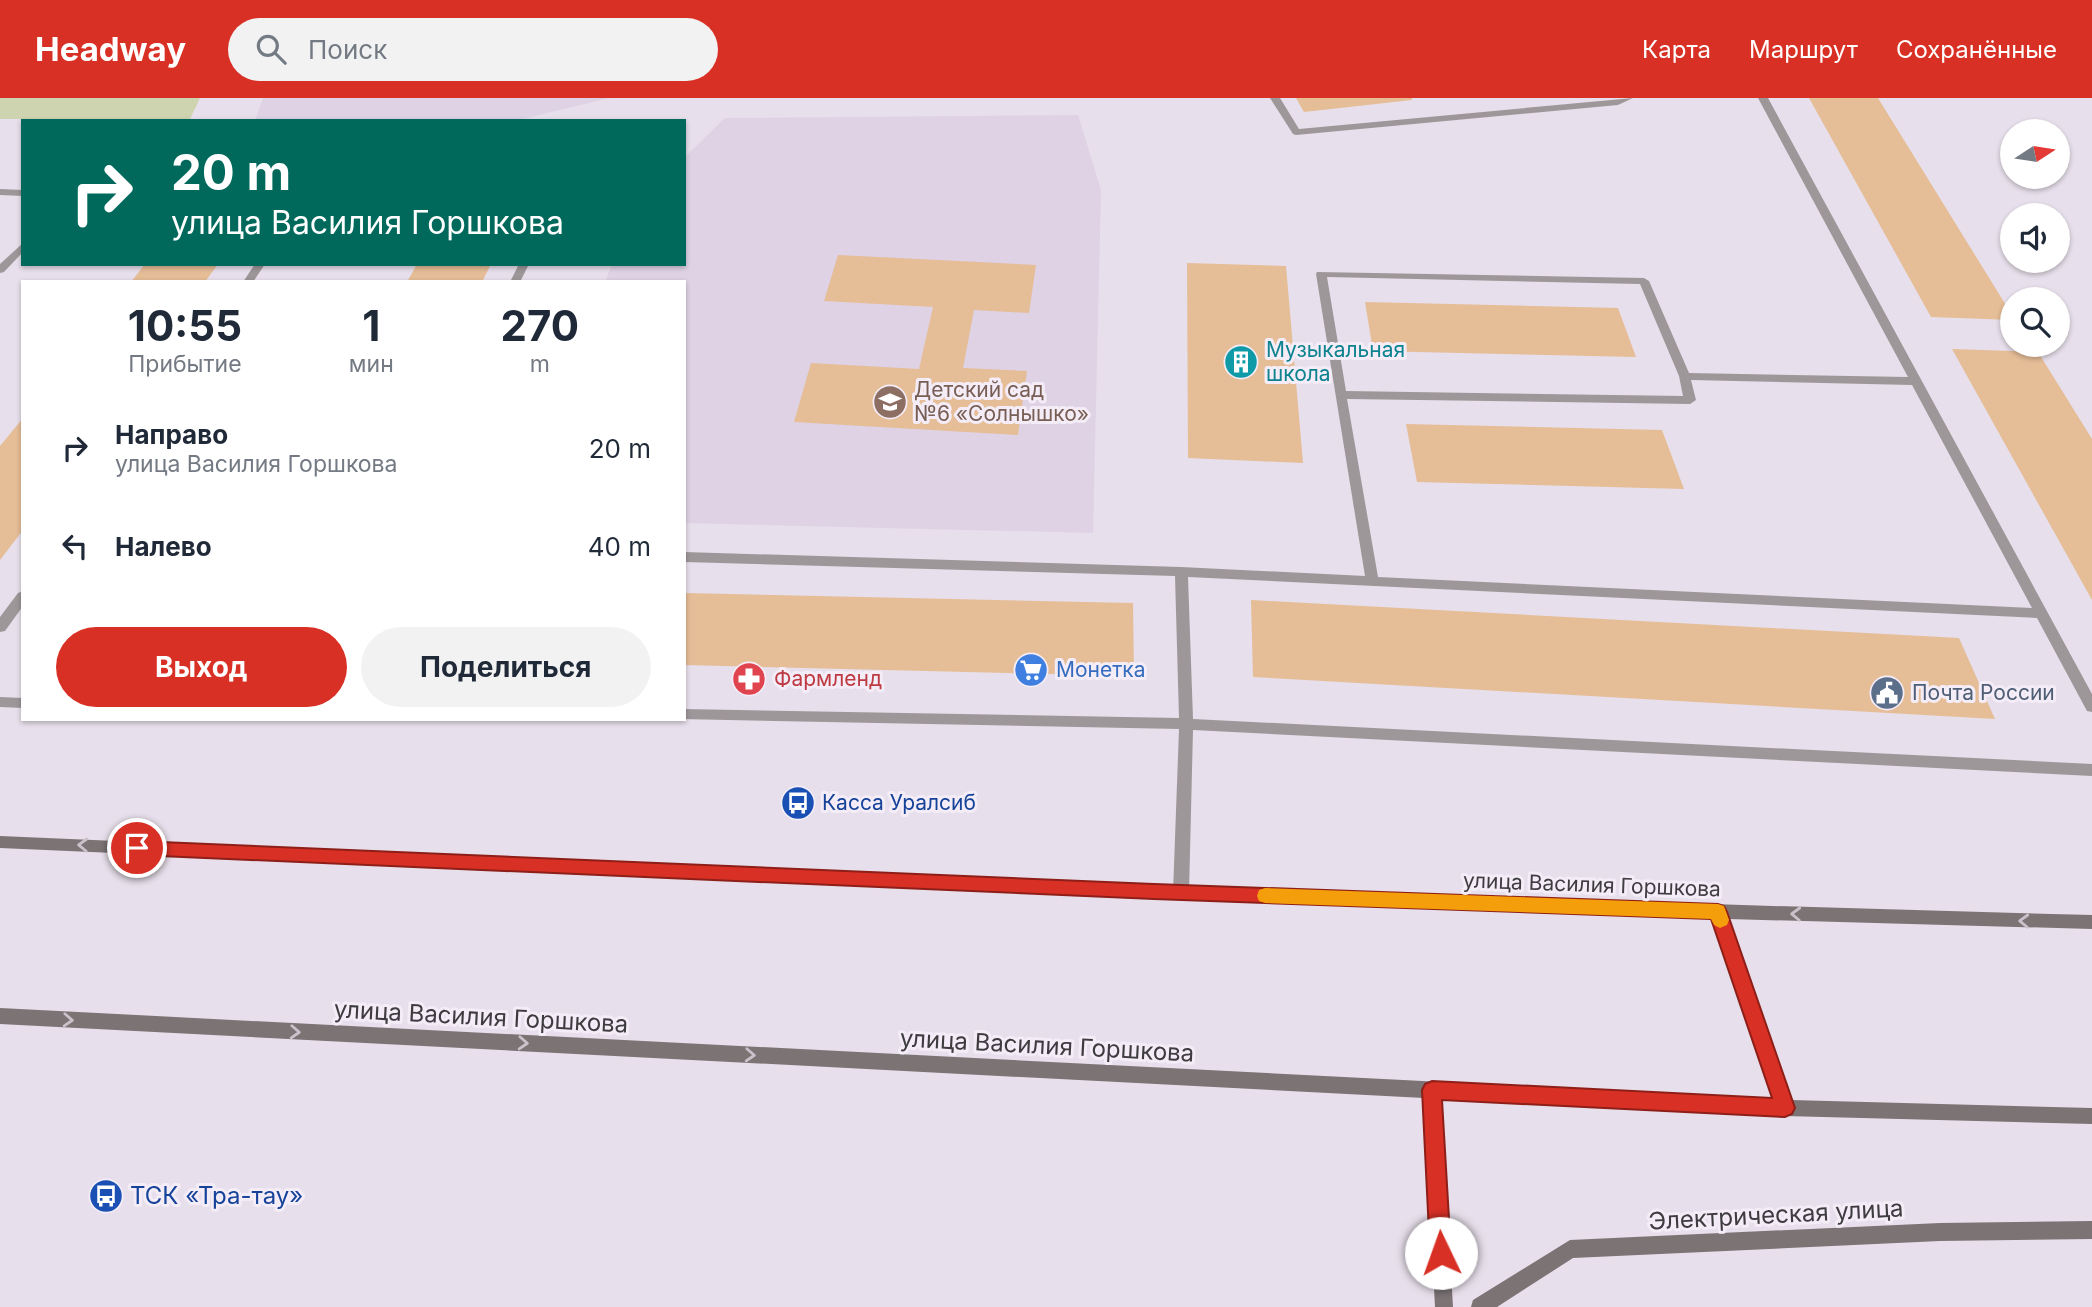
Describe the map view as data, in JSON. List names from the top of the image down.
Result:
{
  "streets": {
    "main road": ["улица Василия Горшкова", "Электрическая улица"]
  },
  "places": {
    "building": ["Музыкальная школа"],
    "school or university": ["Детский сад №6 «Солнышко»"],
    "supermarket": ["Монетка"],
    "pharmacy": ["Фармленд"],
    "public building": ["Почта России"],
    "bus stop": ["Касса Уралсиб", "ТСК «Тра-тау»"]
  },
  "north": "right",
  "page": {
    "header": "Headway",
    "search": "Поиск",
    "nav": ["Карта", "Маршрут", "Сохранённые"],
    "turn": ["20 m", "улица Василия Горшкова"],
    "eta": [
      "10:55",
      "Прибытие",
      "1",
      "мин",
      "270",
      "m"
    ],
    "list": [
      {
        "name": "Направо",
        "note": "улица Василия Горшкова",
        "value": "20 m"
      },
      {
        "name": "Налево",
        "value": "40 m"
      }
    ],
    "buttons": ["Выход", "Поделиться"]
  }
}
